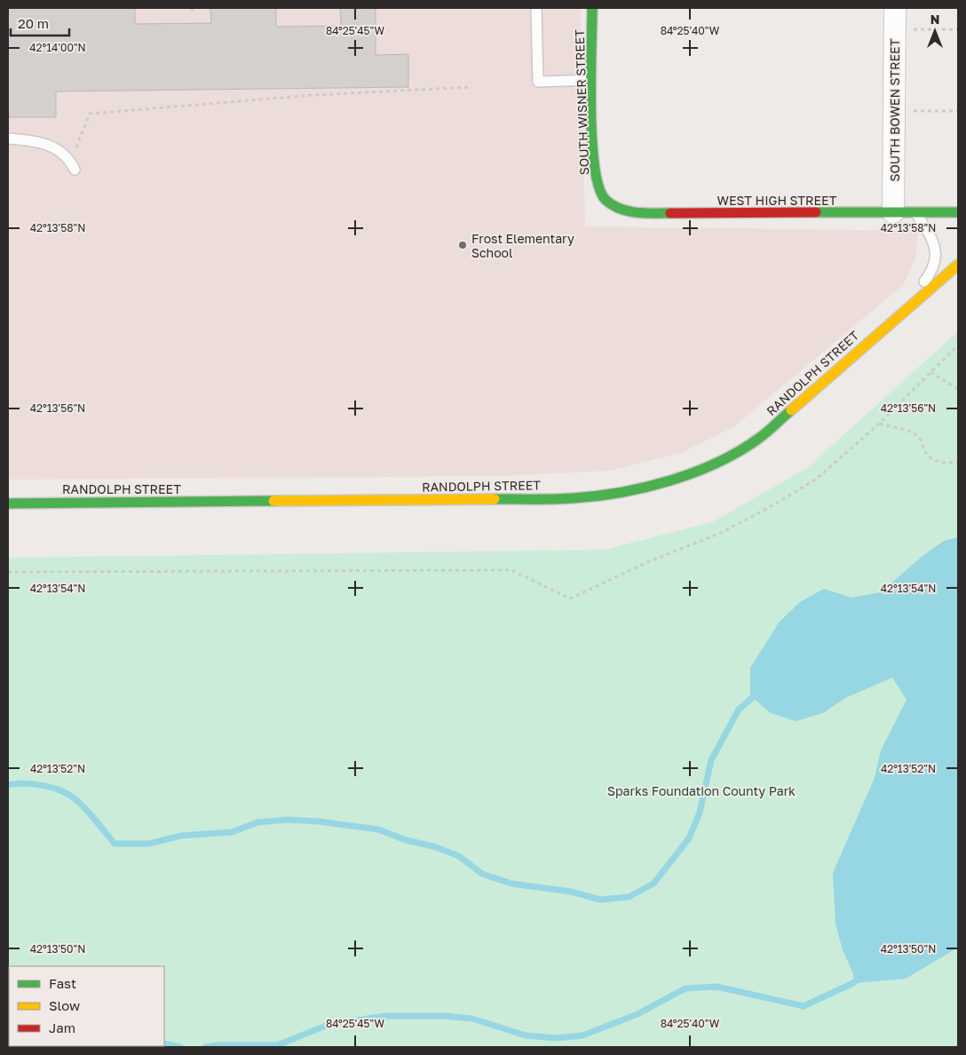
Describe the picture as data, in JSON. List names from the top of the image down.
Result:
{
  "streets": {
    "street": [
      "SOUTH WISNER STREET",
      "SOUTH BOWEN STREET",
      "WEST HIGH STREET",
      "RANDOLPH STREET"
    ]
  },
  "crossings": [
    ["SOUTH WISNER STREET", "WEST HIGH STREET"],
    ["SOUTH BOWEN STREET", "WEST HIGH STREET"],
    ["WEST HIGH STREET", "RANDOLPH STREET"]
  ],
  "parks": ["Sparks Foundation County Park"],
  "places": ["Frost Elementary School"],
  "legend": ["Fast", "Slow", "Jam"],
  "scale_bar": "20 m",
  "north": "top",
  "coordinates": [
    "84°25'45\"W",
    "84°25'40\"W",
    "42°14'00\"N",
    "42°13'58\"N",
    "42°13'56\"N",
    "42°13'54\"N",
    "42°13'52\"N",
    "42°13'50\"N"
  ]
}
